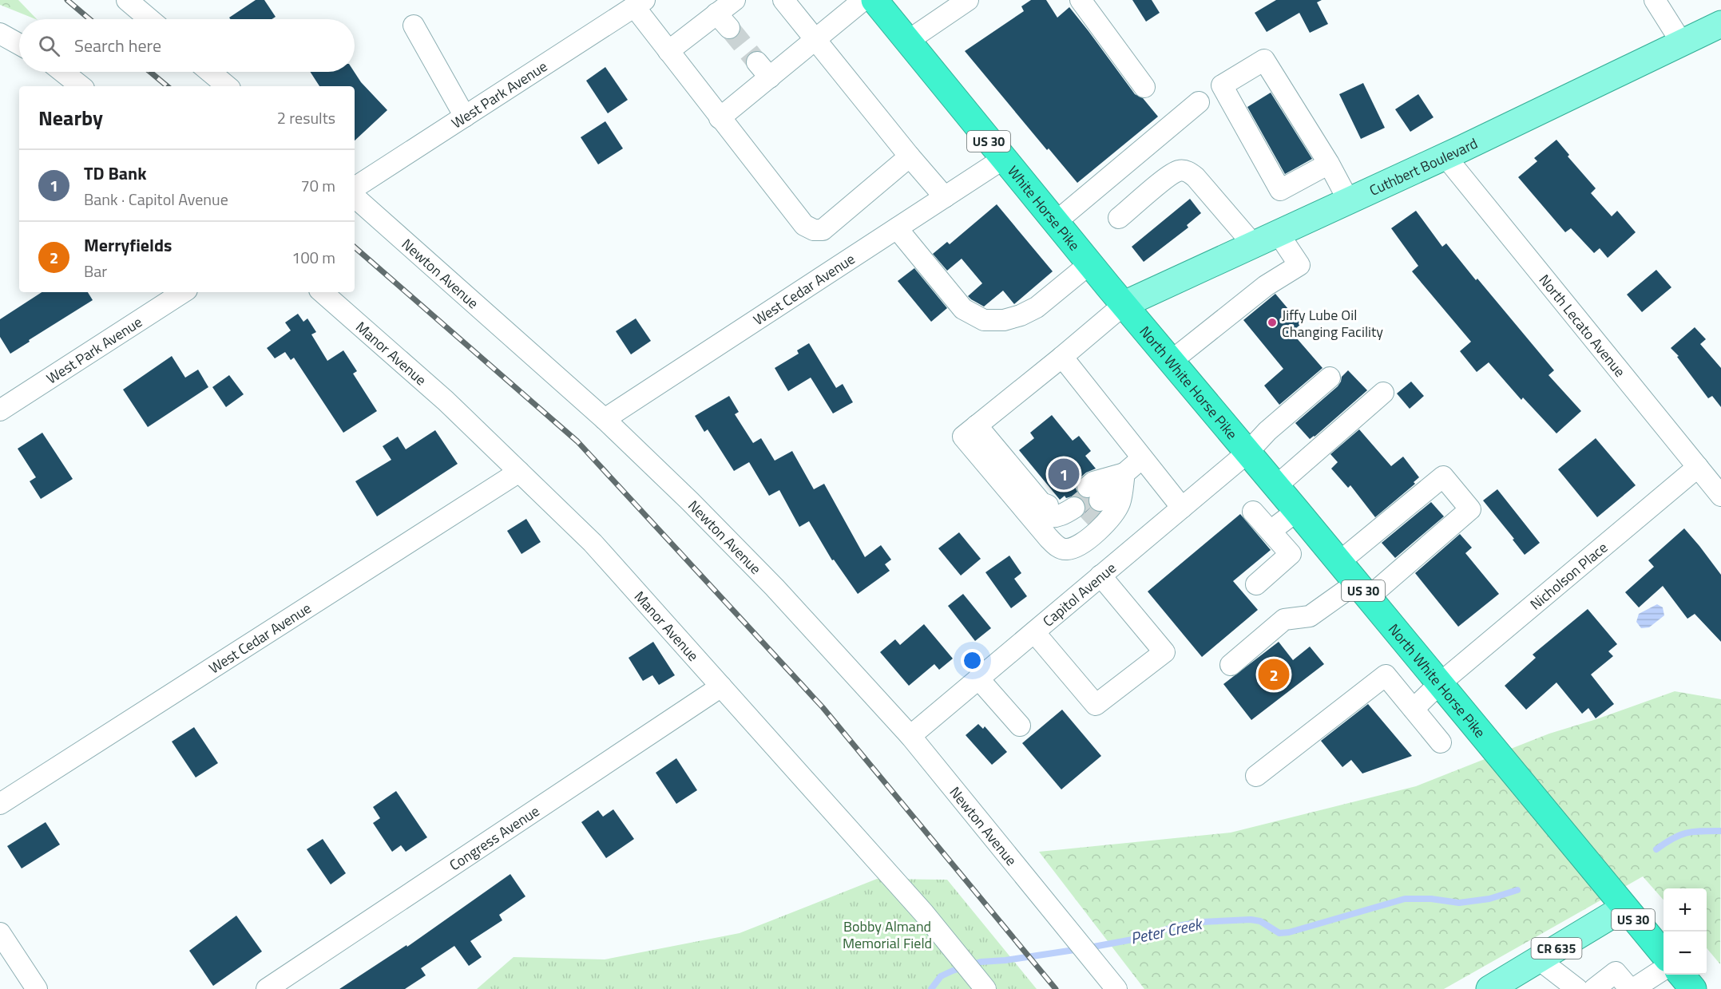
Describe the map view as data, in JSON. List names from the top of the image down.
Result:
{
  "streets": {
    "highway": ["US 30", "White Horse Pike", "North White Horse Pike"],
    "main road": ["Cuthbert Boulevard", "CR 635"],
    "street": [
      "West Park Avenue",
      "Newton Avenue",
      "West Cedar Avenue",
      "North Lecato Avenue",
      "Manor Avenue",
      "Nicholson Place",
      "Capitol Avenue",
      "Congress Avenue"
    ]
  },
  "crossings": [
    ["US 30", "North White Horse Pike"],
    ["US 30", "CR 635"],
    ["Cuthbert Boulevard", "White Horse Pike"],
    ["Cuthbert Boulevard", "North Lecato Avenue"],
    ["Cuthbert Boulevard", "North White Horse Pike"],
    ["White Horse Pike", "West Cedar Avenue"],
    ["White Horse Pike", "North White Horse Pike"],
    ["Newton Avenue", "West Cedar Avenue"],
    ["Newton Avenue", "Capitol Avenue"],
    ["West Cedar Avenue", "Manor Avenue"],
    ["North Lecato Avenue", "Nicholson Place"],
    ["Manor Avenue", "Congress Avenue"],
    ["North White Horse Pike", "Nicholson Place"],
    ["North White Horse Pike", "Capitol Avenue"],
    ["North White Horse Pike", "CR 635"]
  ],
  "water": ["Peter Creek"],
  "parks": ["Bobby Almand Memorial Field"],
  "places": ["Jiffy Lube Oil Changing Facility"],
  "page": {
    "search": "Search here",
    "heading": ["Nearby", "2 results"],
    "list": [
      {
        "mark": "1",
        "name": "TD Bank",
        "note": "Bank · Capitol Avenue",
        "value": "70 m"
      },
      {
        "mark": "2",
        "name": "Merryfields",
        "note": "Bar",
        "value": "100 m"
      }
    ],
    "pins": ["1", "2"],
    "map_buttons": ["+", "−"]
  }
}
